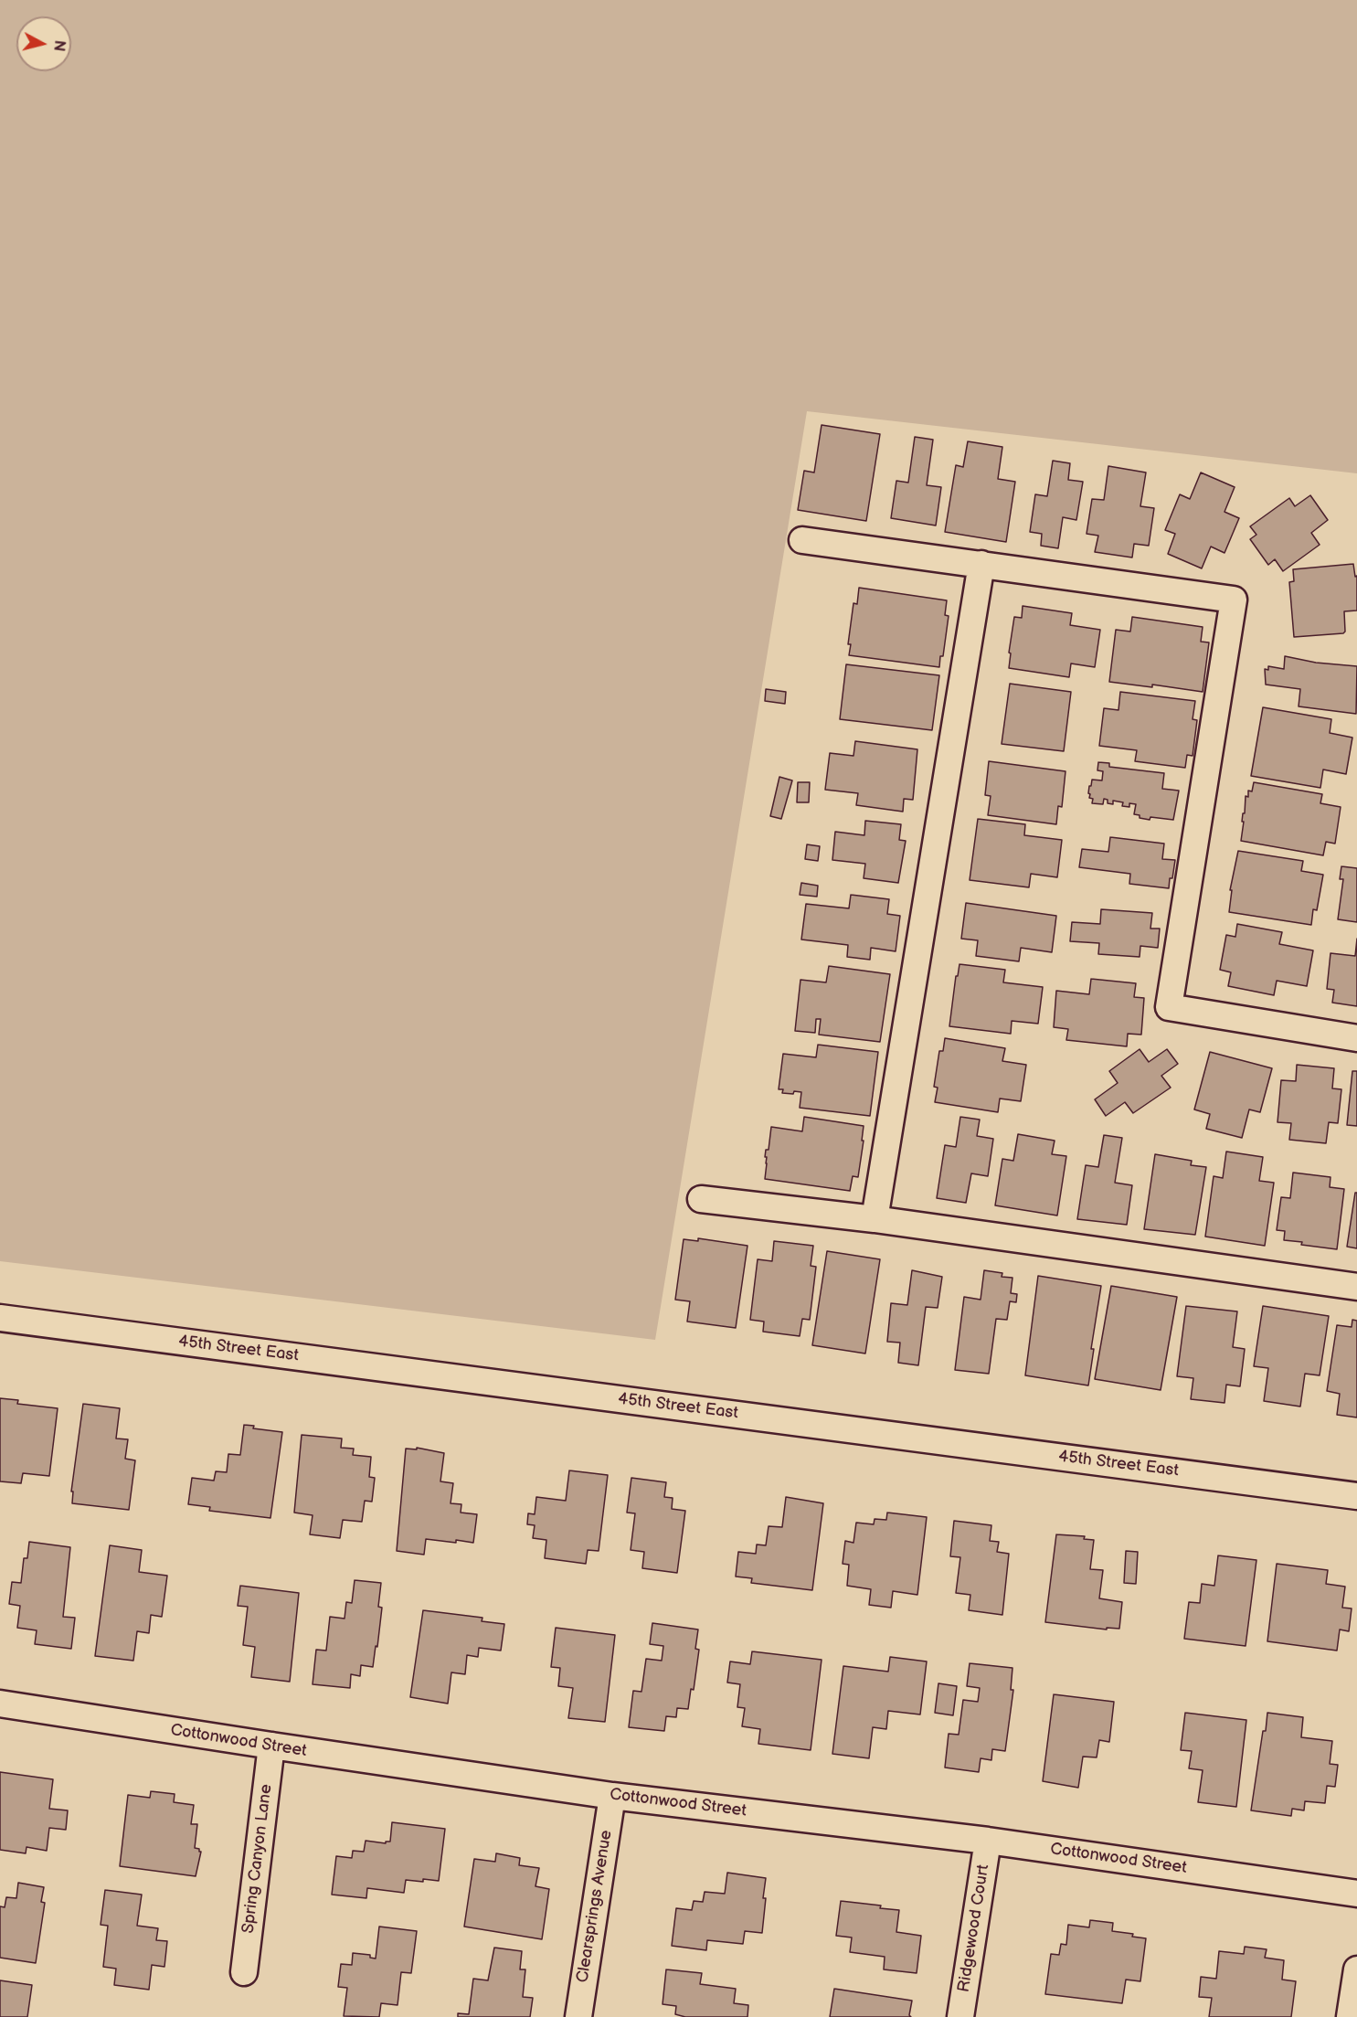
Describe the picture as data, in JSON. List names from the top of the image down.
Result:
{
  "streets": {
    "street": [
      "45th Street East",
      "Cottonwood Street",
      "Spring Canyon Lane",
      "Clearsprings Avenue",
      "Ridgewood Court"
    ]
  },
  "crossings": [
    ["Cottonwood Street", "Spring Canyon Lane"],
    ["Cottonwood Street", "Clearsprings Avenue"],
    ["Cottonwood Street", "Ridgewood Court"]
  ],
  "north": "right"
}
